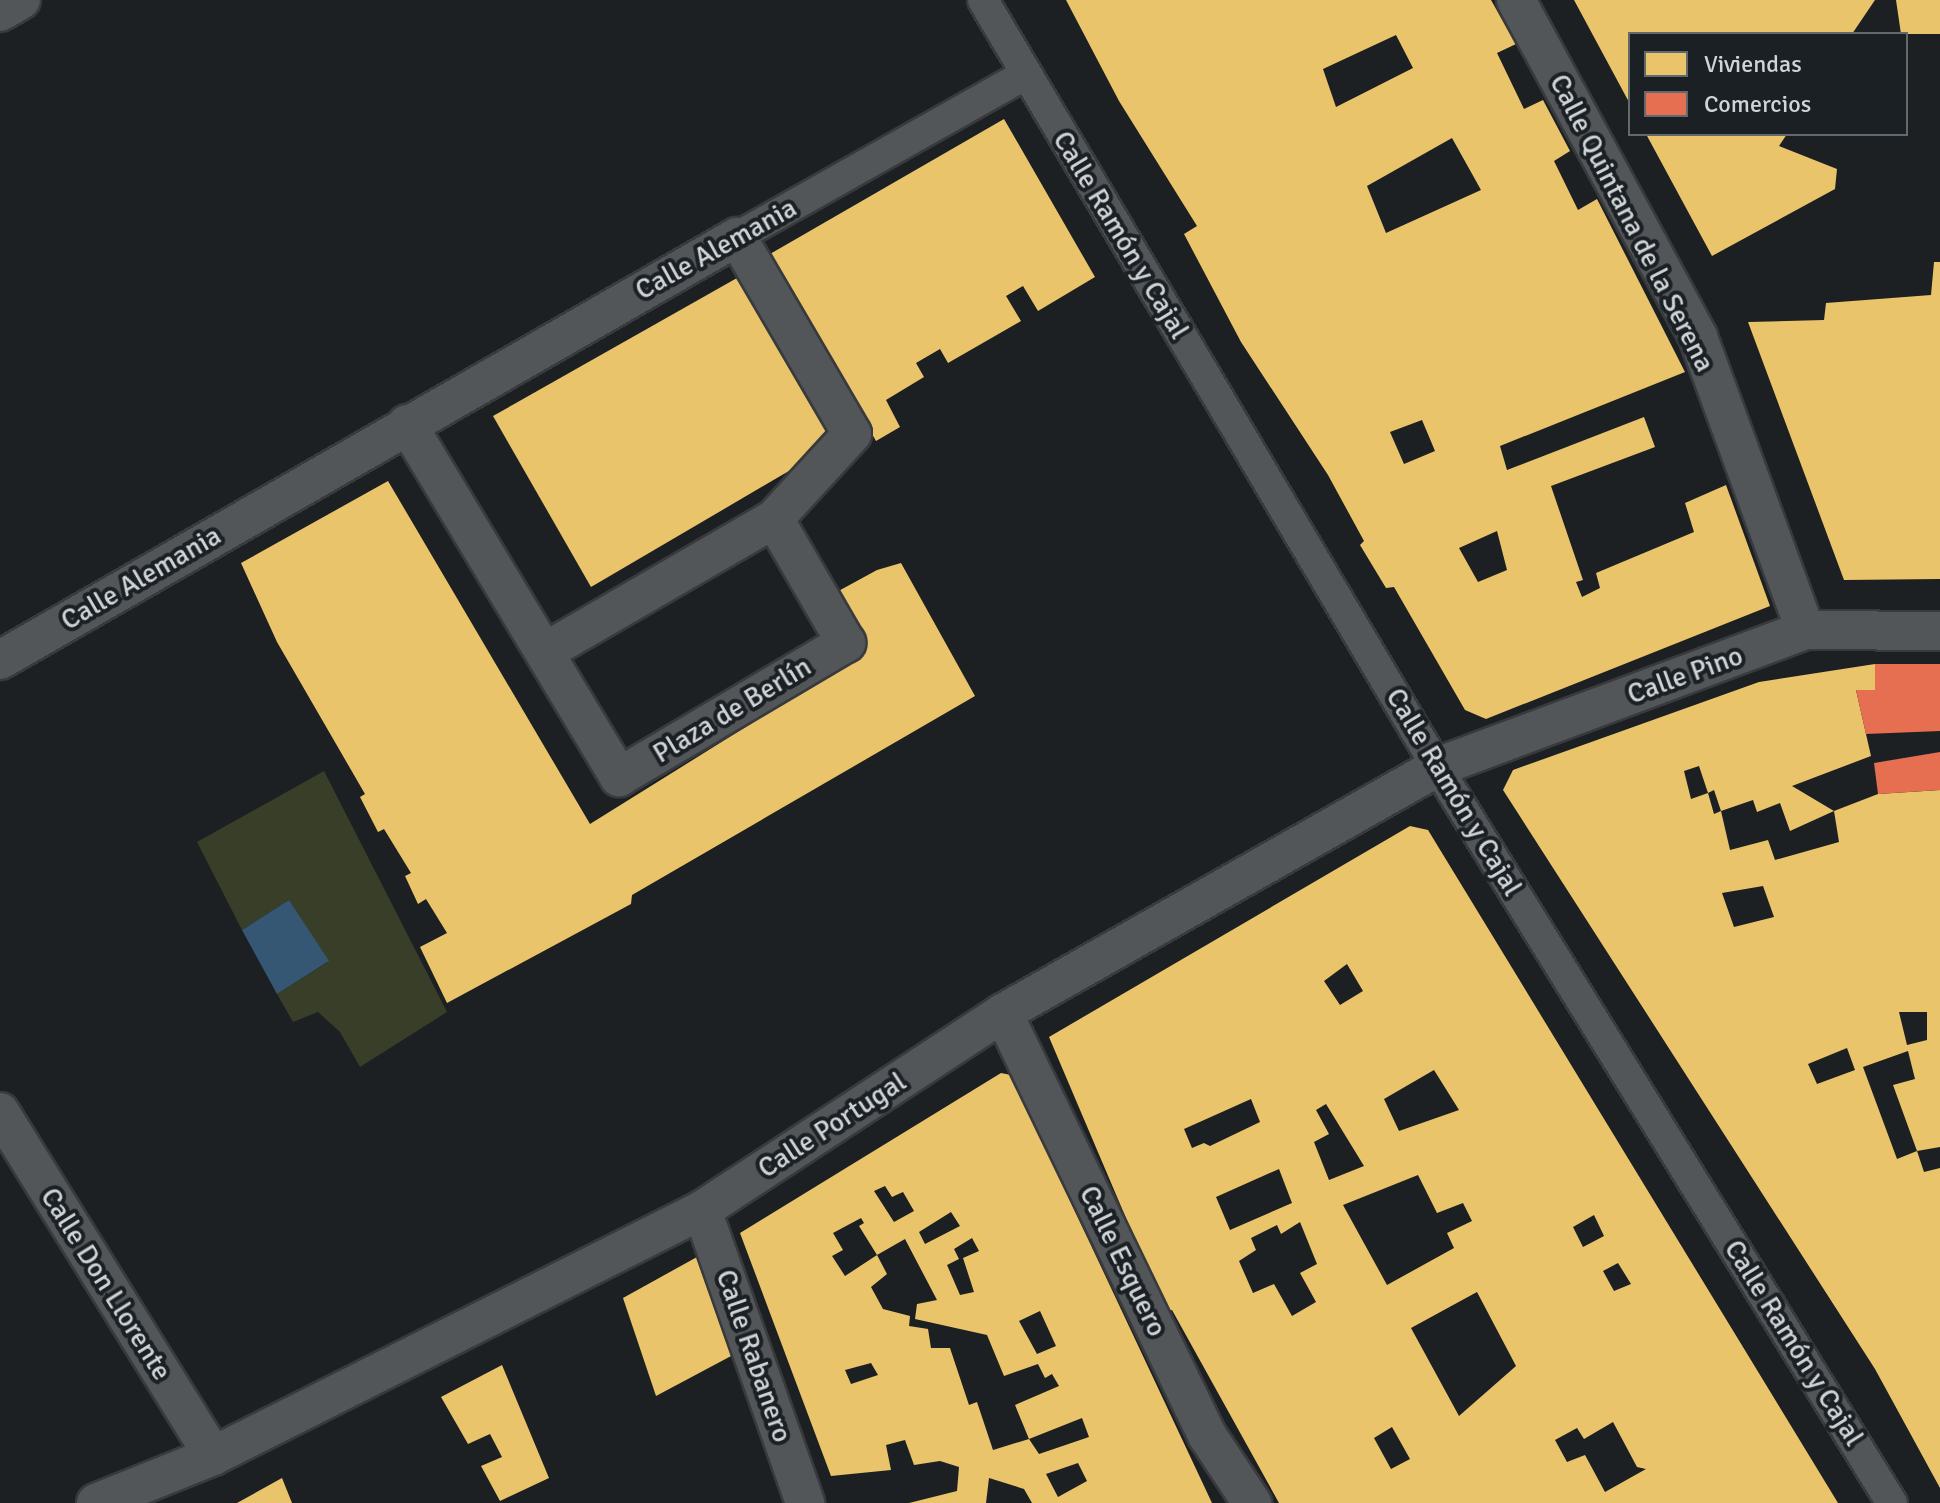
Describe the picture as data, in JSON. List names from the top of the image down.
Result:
{
  "streets": {
    "street": [
      "Calle Quintana de la Serena",
      "Calle Ramón y Cajal",
      "Calle Alemania",
      "Calle Pino",
      "Plaza de Berlín",
      "Calle Portugal",
      "Calle Esquero",
      "Calle Don Llorente",
      "Calle Rabanero"
    ]
  },
  "crossings": [
    ["Calle Quintana de la Serena", "Calle Pino"],
    ["Calle Ramón y Cajal", "Calle Alemania"],
    ["Calle Ramón y Cajal", "Calle Pino"],
    ["Calle Ramón y Cajal", "Calle Portugal"],
    ["Calle Pino", "Calle Portugal"],
    ["Calle Portugal", "Calle Esquero"],
    ["Calle Portugal", "Calle Don Llorente"],
    ["Calle Portugal", "Calle Rabanero"]
  ],
  "legend": ["Viviendas", "Comercios"]
}
